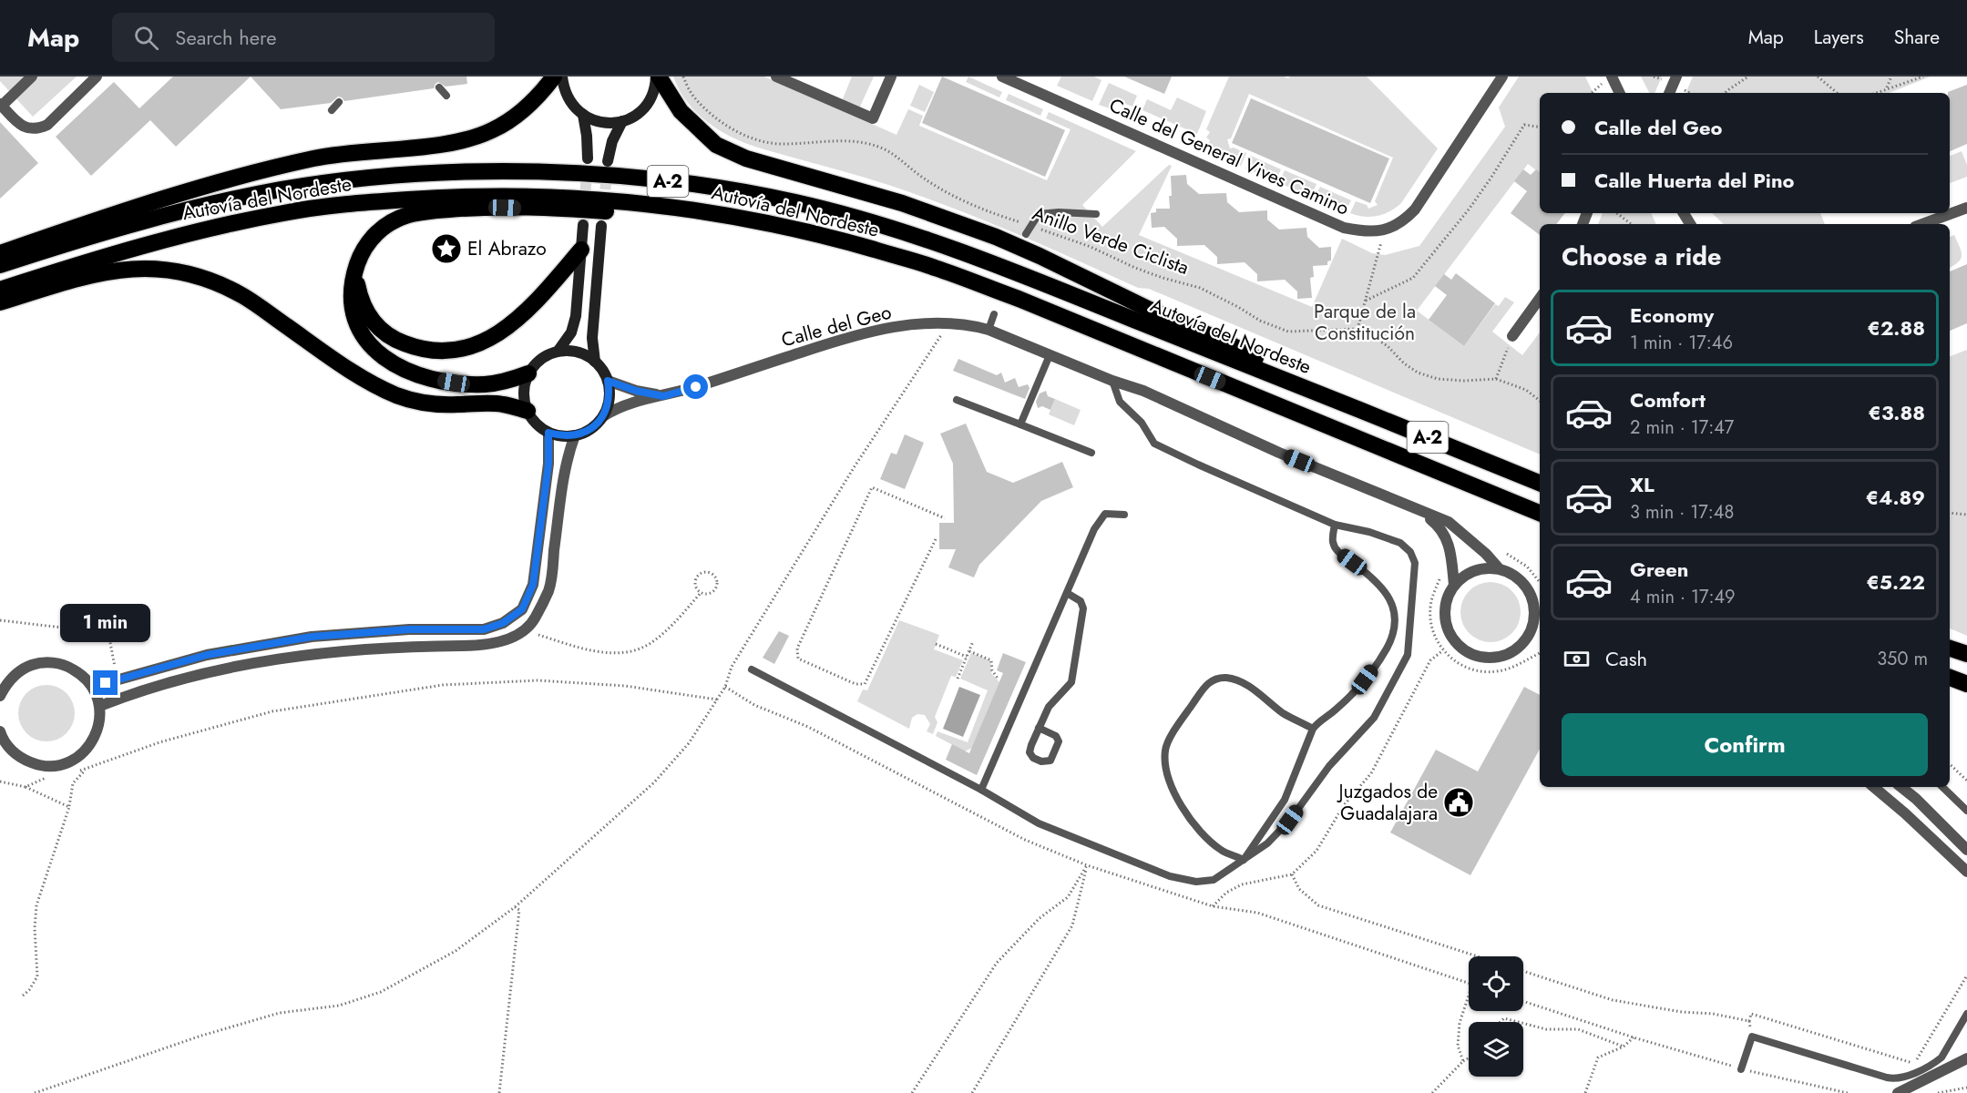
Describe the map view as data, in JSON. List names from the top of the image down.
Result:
{
  "streets": {
    "highway": ["A-2", "Autovía del Nordeste"],
    "street": ["Calle del General Vives Camino", "Calle del Geo"],
    "path": ["Anillo Verde Ciclista"]
  },
  "parks": ["Parque de la Constitución"],
  "places": {
    "place": ["El Abrazo"],
    "public building": ["Juzgados de Guadalajara"]
  },
  "page": {
    "header": "Map",
    "search": "Search here",
    "nav": ["Map", "Layers", "Share"],
    "banner": ["Calle del Geo", "Calle Huerta del Pino"],
    "heading": "Choose a ride",
    "list": [
      {
        "name": "Economy",
        "note": "1 min · 17:46",
        "value": "€2.88"
      },
      {
        "name": "Comfort",
        "note": "2 min · 17:47",
        "value": "€3.88"
      },
      {
        "name": "XL",
        "note": "3 min · 17:48",
        "value": "€4.89"
      },
      {
        "name": "Green",
        "note": "4 min · 17:49",
        "value": "€5.22"
      }
    ],
    "bubble": "1 min",
    "pay": ["Cash", "350 m"],
    "buttons": "Confirm"
  }
}
